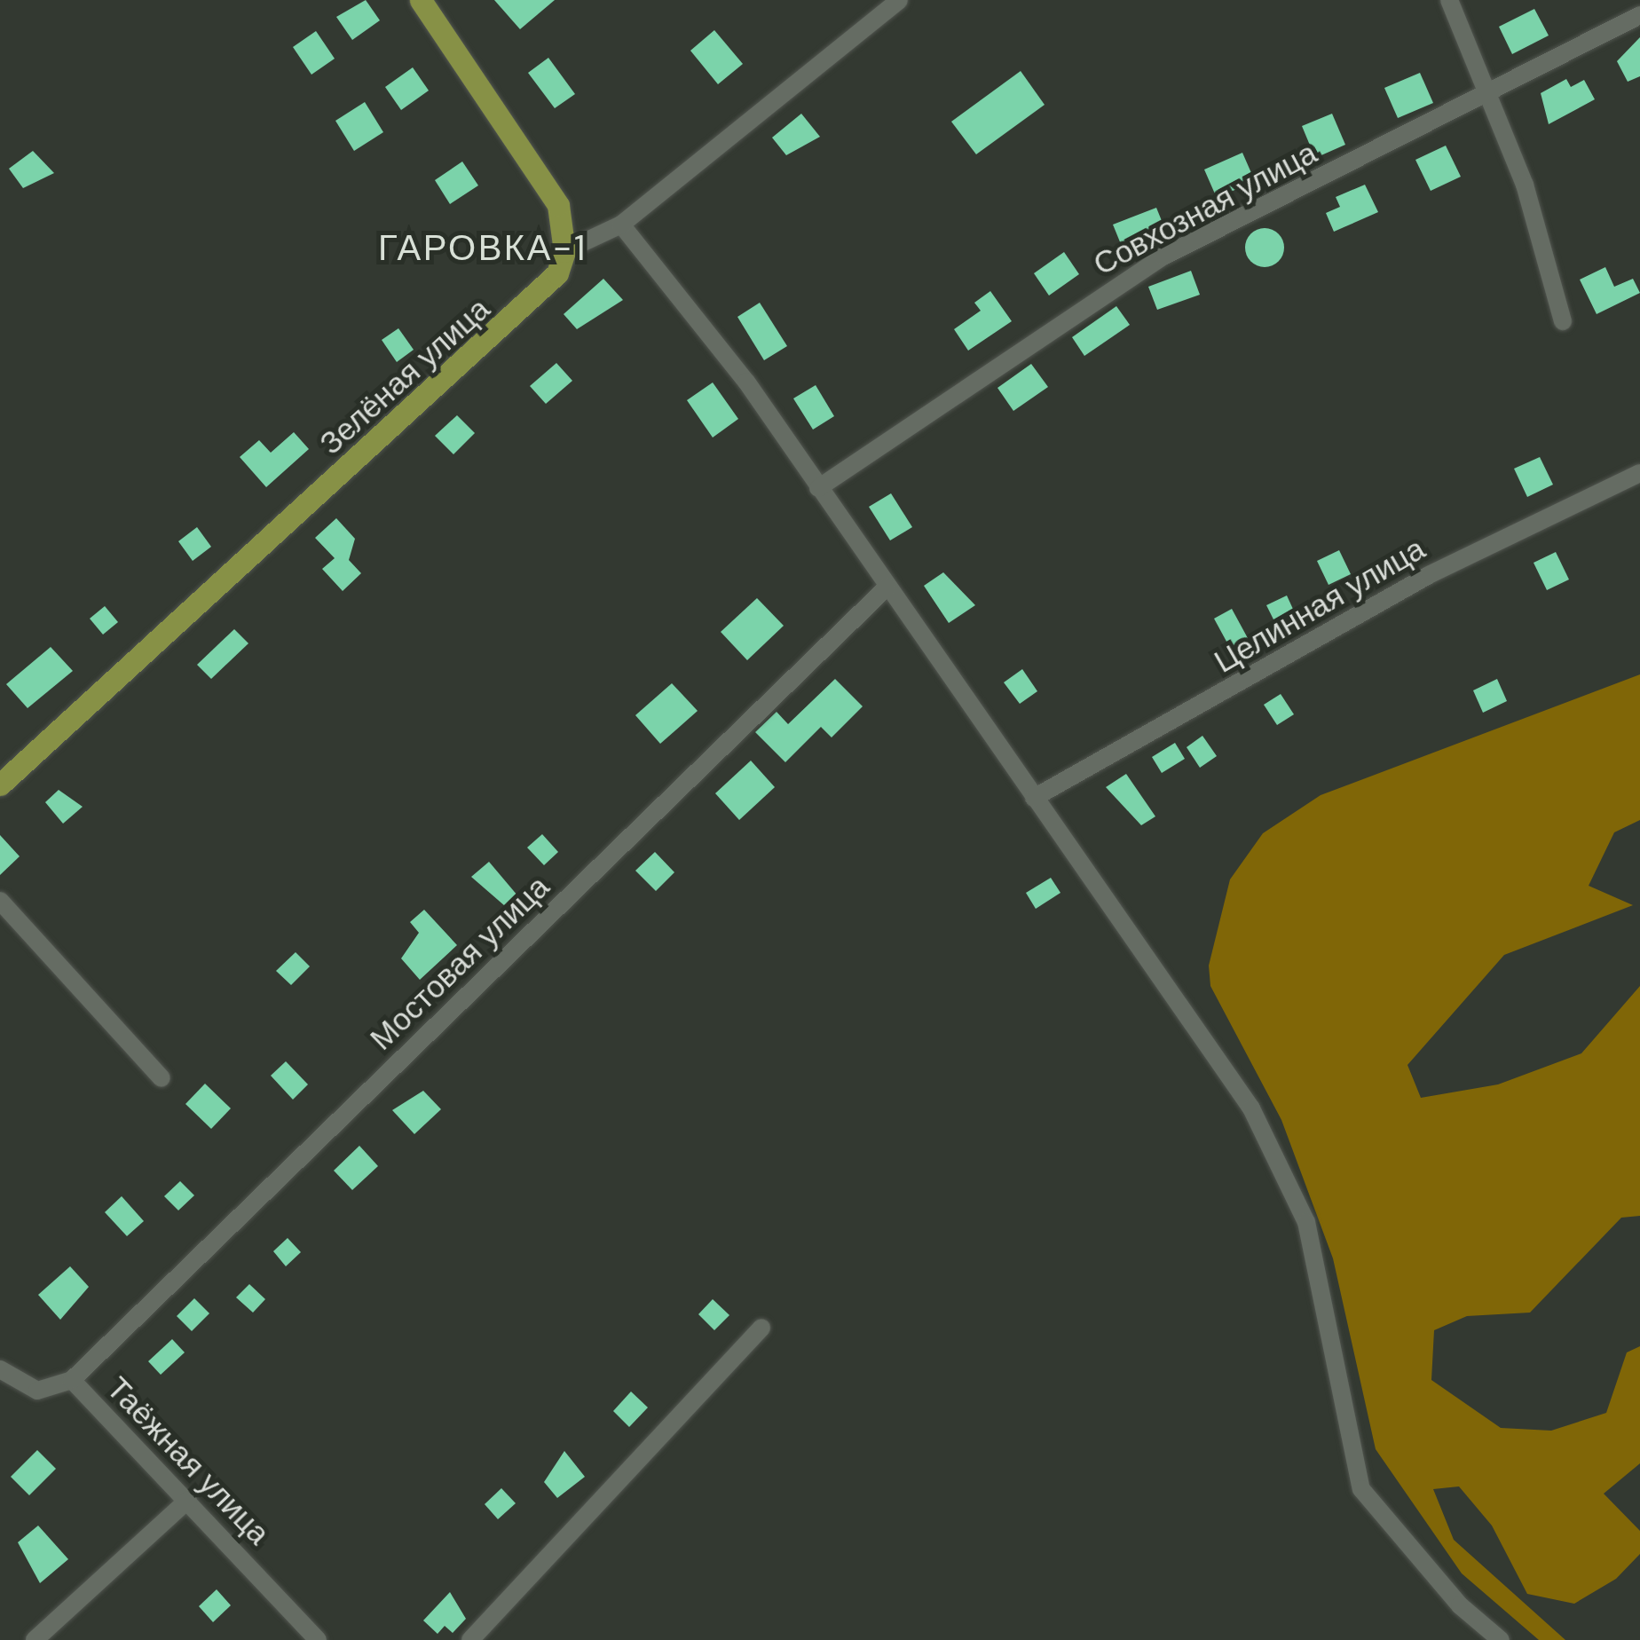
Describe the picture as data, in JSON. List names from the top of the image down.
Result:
{
  "streets": {
    "main road": ["Зелёная улица"],
    "street": [
      "Совхозная улица",
      "Целинная улица",
      "Мостовая улица",
      "Таёжная улица"
    ]
  },
  "crossings": [
    ["Мостовая улица", "Таёжная улица"]
  ],
  "districts": ["ГАРОВКА-1"]
}
